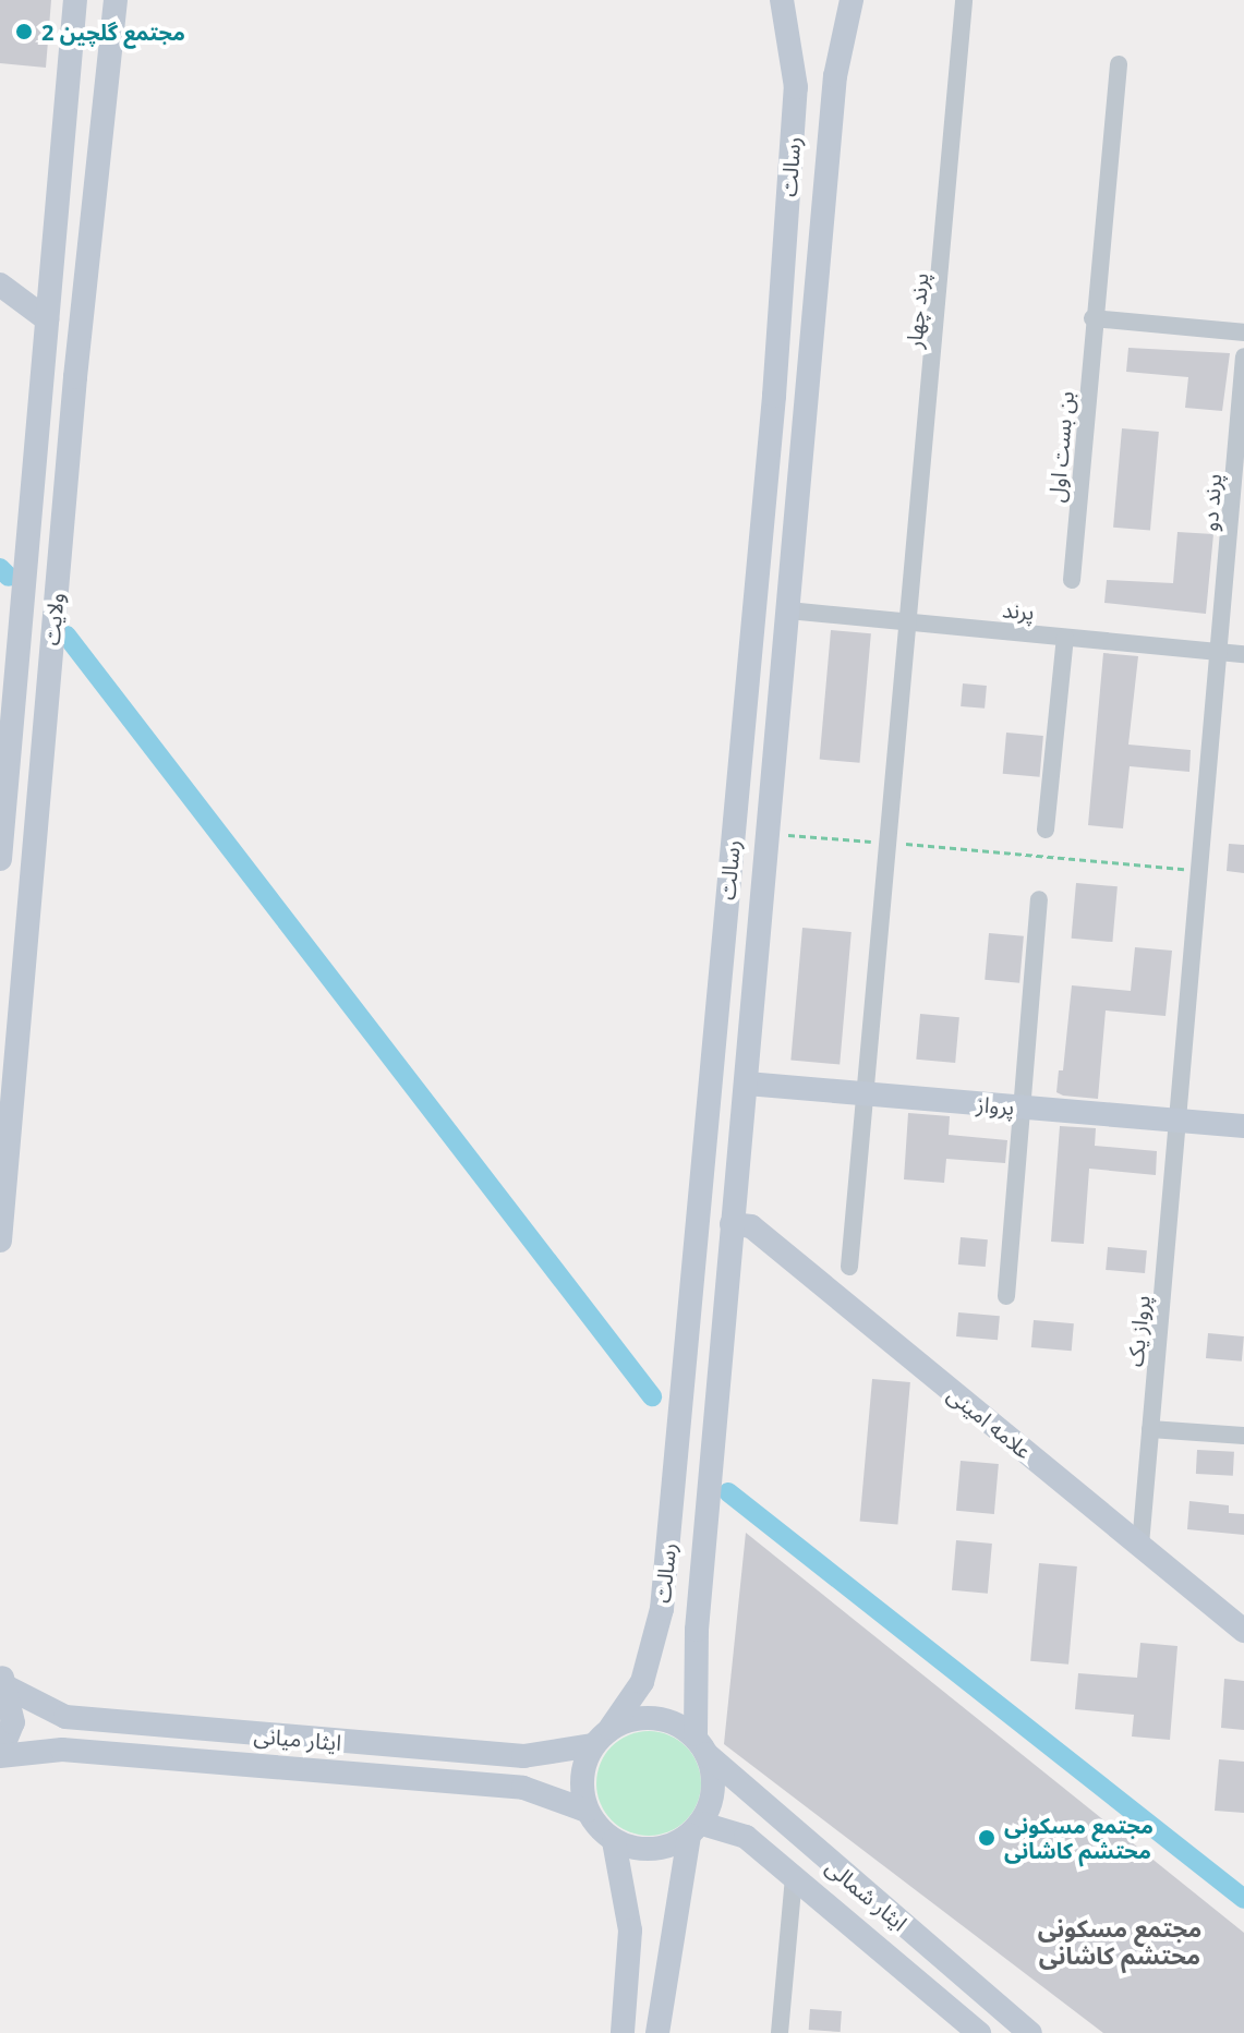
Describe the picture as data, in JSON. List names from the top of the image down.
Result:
{
  "streets": {
    "street": [
      "رسالت",
      "پرند چهار",
      "بن بست اول",
      "پرند دو",
      "پرند",
      "ولایت",
      "پرواز",
      "پرواز یک",
      "علامه امینی",
      "ایثار میانی",
      "ایثار شمالی"
    ]
  },
  "crossings": [
    ["رسالت", "پرند"],
    ["رسالت", "پرواز"],
    ["رسالت", "علامه امینی"],
    ["رسالت", "ایثار میانی"],
    ["رسالت", "ایثار شمالی"],
    ["پرند چهار", "پرند"],
    ["پرند چهار", "پرواز"],
    ["پرند دو", "پرند"],
    ["پرند دو", "پرواز یک"],
    ["پرواز", "پرواز یک"],
    ["پرواز یک", "علامه امینی"],
    ["ایثار میانی", "ایثار شمالی"]
  ],
  "districts": ["مجتمع مسکونی محتشم کاشانی"],
  "places": ["مجتمع گلچین 2", "مجتمع مسکونی محتشم کاشانی"]
}
